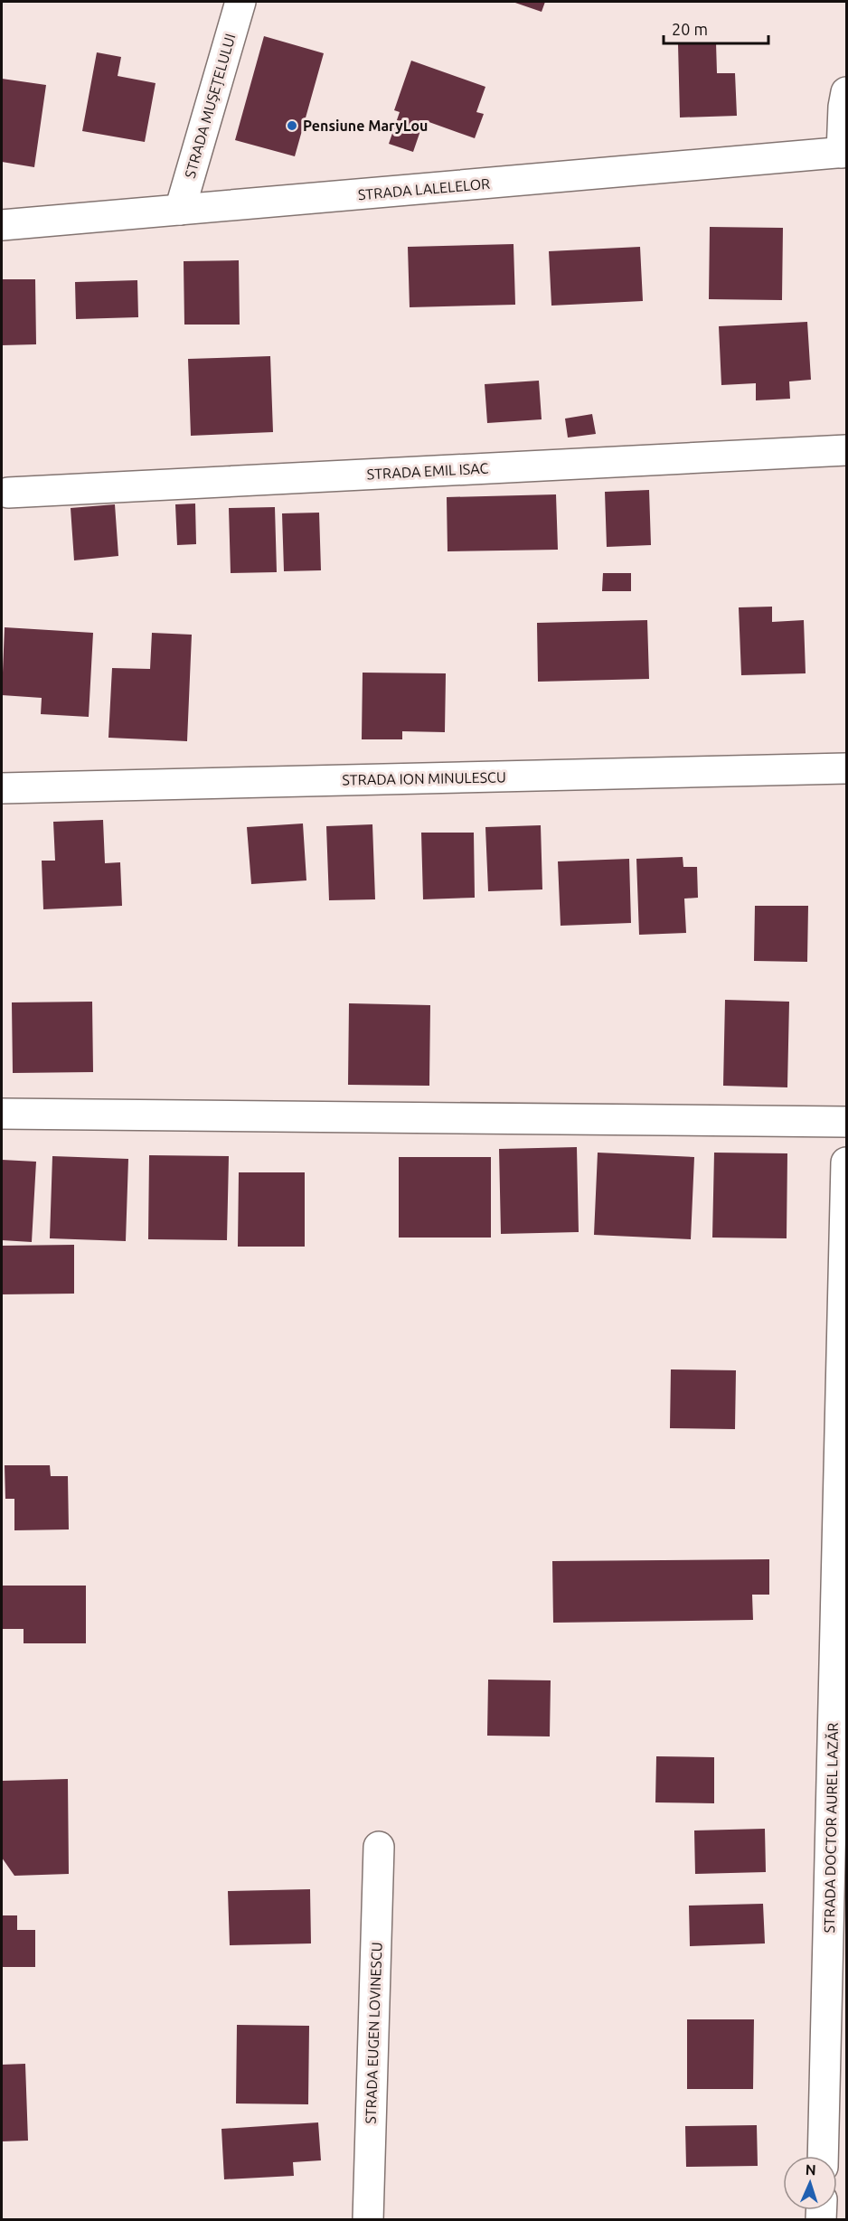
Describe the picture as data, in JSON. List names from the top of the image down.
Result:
{
  "streets": {
    "street": [
      "STRADA MUȘEȚELULUI",
      "STRADA LALELELOR",
      "STRADA EMIL ISAC",
      "STRADA ION MINULESCU",
      "STRADA DOCTOR AUREL LAZĂR",
      "STRADA EUGEN LOVINESCU"
    ]
  },
  "crossings": [
    ["STRADA MUȘEȚELULUI", "STRADA LALELELOR"]
  ],
  "places": ["Pensiune MaryLou"],
  "scale_bar": "20 m",
  "north": "top"
}
